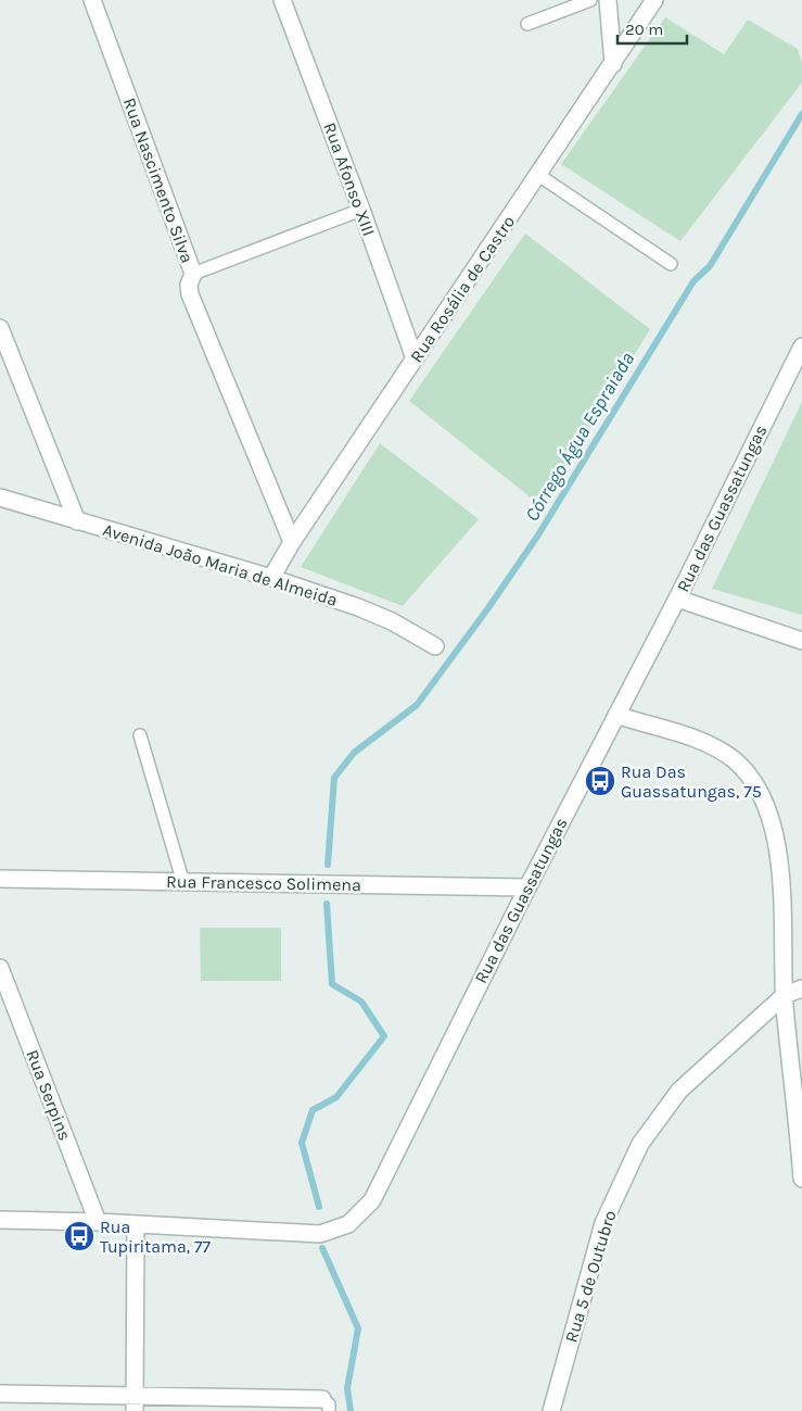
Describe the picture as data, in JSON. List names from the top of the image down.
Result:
{
  "streets": {
    "street": [
      "Rua Afonso XIII",
      "Rua Nascimento Silva",
      "Rua Rosália de Castro",
      "Rua das Guassatungas",
      "Avenida João Maria de Almeida",
      "Rua Francesco Solimena",
      "Rua Serpins",
      "Rua 5 de Outubro"
    ]
  },
  "crossings": [
    ["Rua Afonso XIII", "Rua Rosália de Castro"],
    ["Rua Nascimento Silva", "Rua Rosália de Castro"],
    ["Rua Rosália de Castro", "Avenida João Maria de Almeida"],
    ["Rua das Guassatungas", "Rua Francesco Solimena"],
    ["Rua das Guassatungas", "Rua Serpins"]
  ],
  "water": ["Córrego Água Espraiada"],
  "places": {
    "bus stop": ["Rua Das Guassatungas, 75", "Rua Tupiritama, 77"]
  },
  "scale_bar": "20 m"
}
